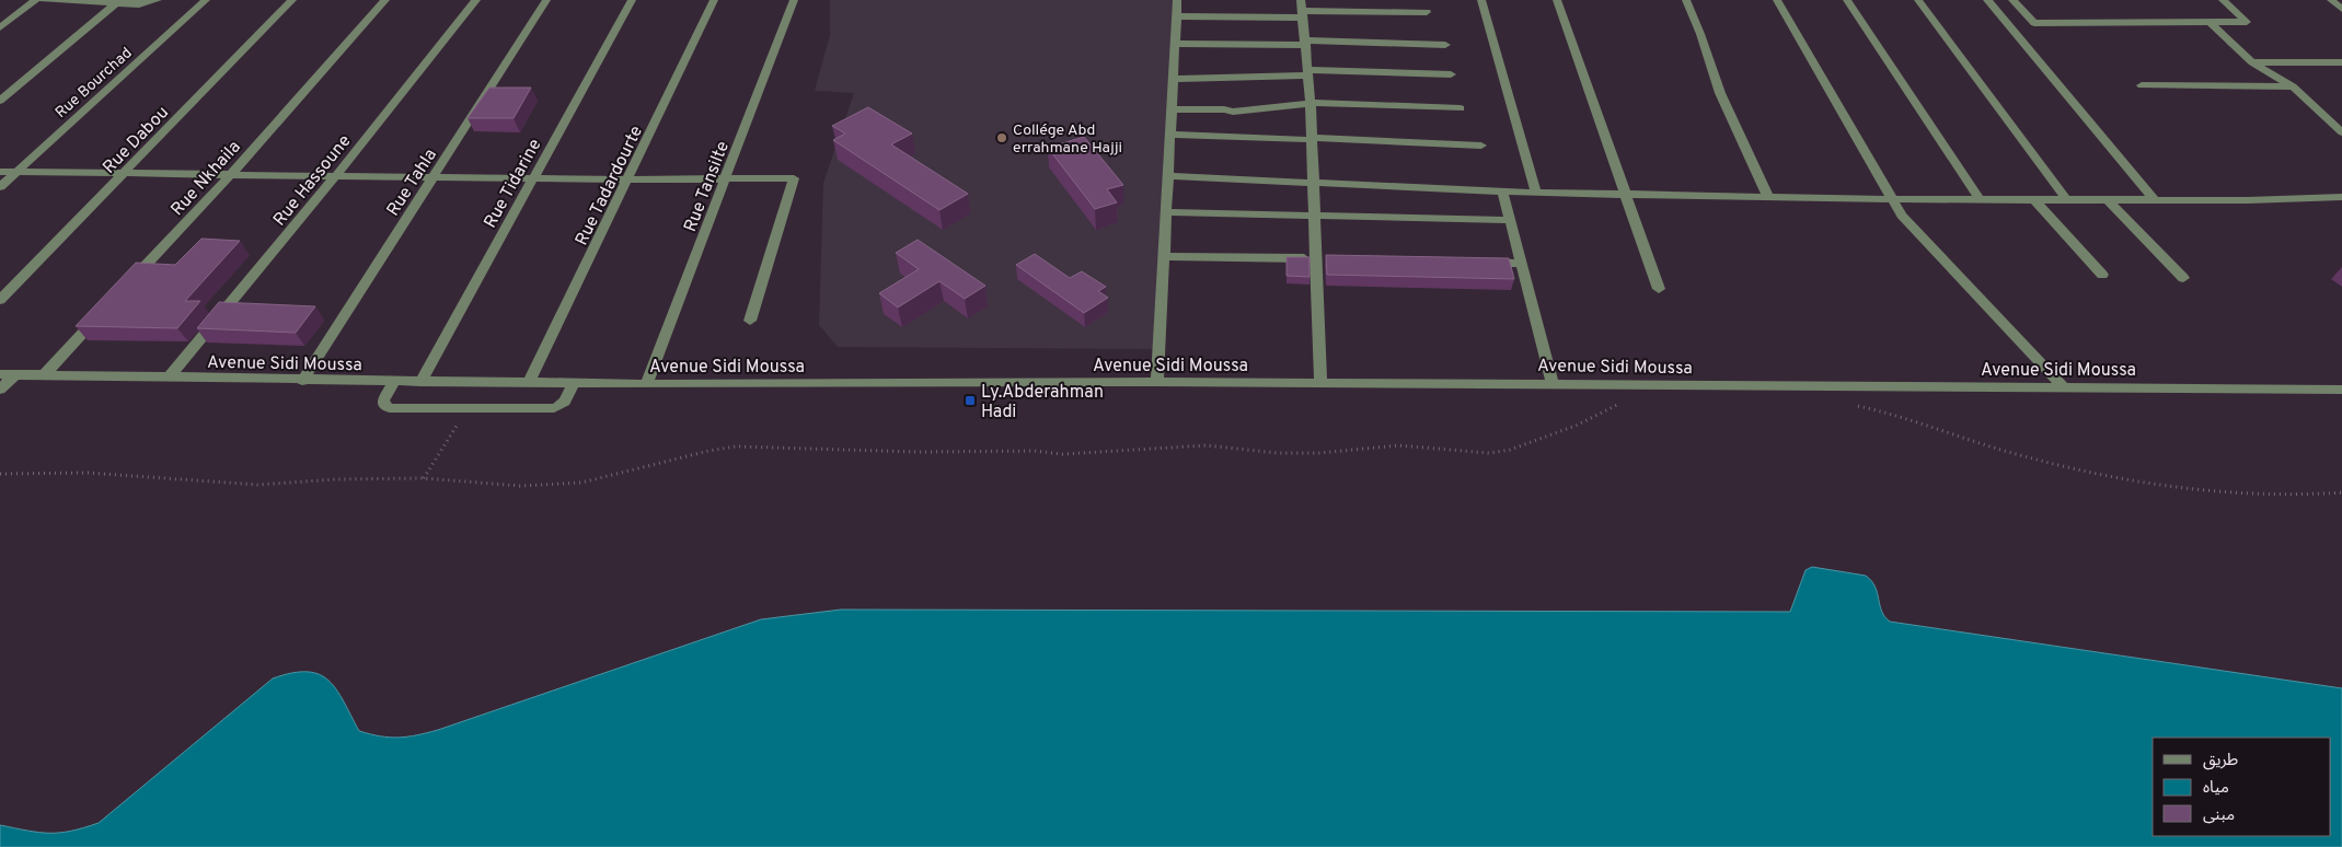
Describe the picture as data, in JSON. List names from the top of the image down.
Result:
{
  "streets": {
    "street": [
      "Rue Bourchad",
      "Rue Dabou",
      "Rue Nkhaila",
      "Rue Hassoune",
      "Rue Tahla",
      "Rue Tidarine",
      "Rue Tadardourte",
      "Rue Tansilte",
      "Avenue Sidi Moussa"
    ]
  },
  "crossings": [
    ["Rue Hassoune", "Avenue Sidi Moussa"],
    ["Rue Tahla", "Avenue Sidi Moussa"],
    ["Rue Tidarine", "Avenue Sidi Moussa"],
    ["Rue Tadardourte", "Avenue Sidi Moussa"],
    ["Rue Tansilte", "Avenue Sidi Moussa"]
  ],
  "places": {
    "other": ["Collége Abd errahmane Hajji"],
    "transit": ["Ly.Abderahman Hadi"]
  },
  "legend": ["طريق", "مياه", "مبنى"]
}
